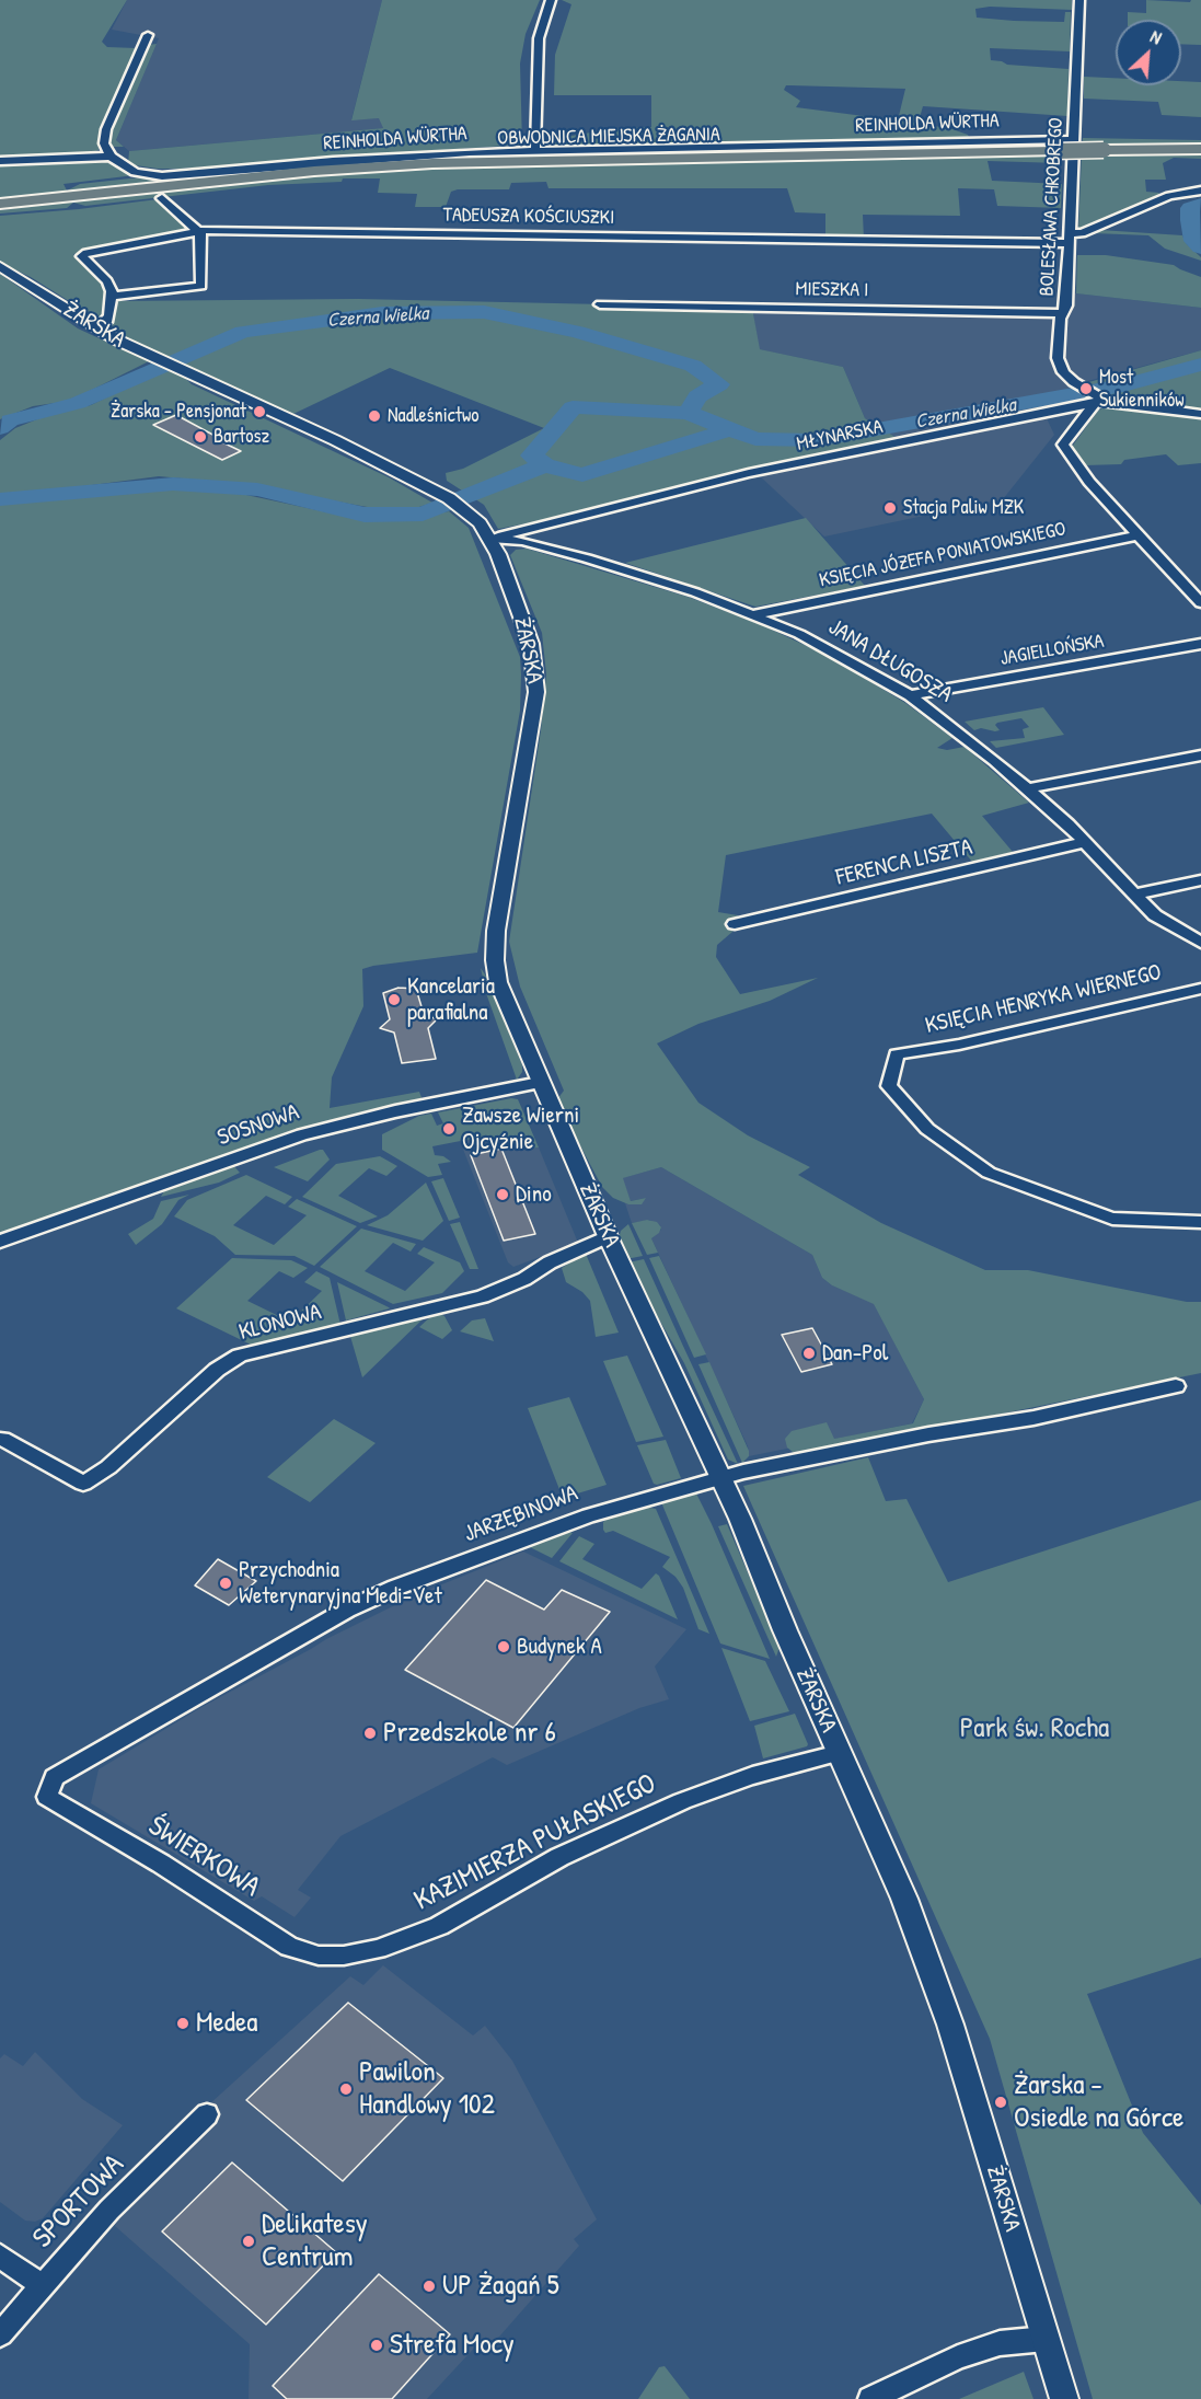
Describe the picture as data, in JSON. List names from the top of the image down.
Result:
{
  "streets": {
    "main road": ["OBWODNICA MIEJSKA ŻAGANIA"],
    "street": [
      "REINHOLDA WÜRTHA",
      "BOLESŁAWA CHROBREGO",
      "TADEUSZA KOŚCIUSZKI",
      "MIESZKA I",
      "ŻARSKA",
      "MŁYNARSKA",
      "KSIĘCIA JÓZEFA PONIATOWSKIEGO",
      "JAGIELLOŃSKA",
      "JANA DŁUGOSZA",
      "FERENCA LISZTA",
      "KSIĘCIA HENRYKA WIERNEGO",
      "SOSNOWA",
      "KLONOWA",
      "JARZĘBINOWA",
      "KAZIMIERZA PUŁASKIEGO",
      "ŚWIERKOWA",
      "SPORTOWA"
    ]
  },
  "crossings": [
    ["REINHOLDA WÜRTHA", "BOLESŁAWA CHROBREGO"],
    ["BOLESŁAWA CHROBREGO", "TADEUSZA KOŚCIUSZKI"],
    ["BOLESŁAWA CHROBREGO", "MIESZKA I"],
    ["BOLESŁAWA CHROBREGO", "MŁYNARSKA"],
    ["ŻARSKA", "MŁYNARSKA"],
    ["ŻARSKA", "JANA DŁUGOSZA"],
    ["ŻARSKA", "SOSNOWA"],
    ["ŻARSKA", "KLONOWA"],
    ["ŻARSKA", "JARZĘBINOWA"],
    ["ŻARSKA", "KAZIMIERZA PUŁASKIEGO"],
    ["MŁYNARSKA", "JANA DŁUGOSZA"],
    ["KSIĘCIA JÓZEFA PONIATOWSKIEGO", "JANA DŁUGOSZA"],
    ["JAGIELLOŃSKA", "JANA DŁUGOSZA"],
    ["JANA DŁUGOSZA", "FERENCA LISZTA"],
    ["JARZĘBINOWA", "ŚWIERKOWA"],
    ["KAZIMIERZA PUŁASKIEGO", "ŚWIERKOWA"]
  ],
  "water": ["Czerna Wielka"],
  "parks": ["Park św. Rocha"],
  "places": [
    "Most Sukienników",
    "Żarska - Pensjonat",
    "Nadleśnictwo",
    "Bartosz",
    "Stacja Paliw MZK",
    "Kancelaria parafialna",
    "Zawsze Wierni Ojcyźnie",
    "Dino",
    "Dan-Pol",
    "Przychodnia Weterynaryjna Medi-Vet",
    "Budynek A",
    "Przedszkole nr 6",
    "Medea",
    "Pawilon Handlowy 102",
    "Żarska - Osiedle na Górce",
    "Delikatesy Centrum",
    "UP Żagań 5",
    "Strefa Mocy"
  ],
  "north": "top right"
}
